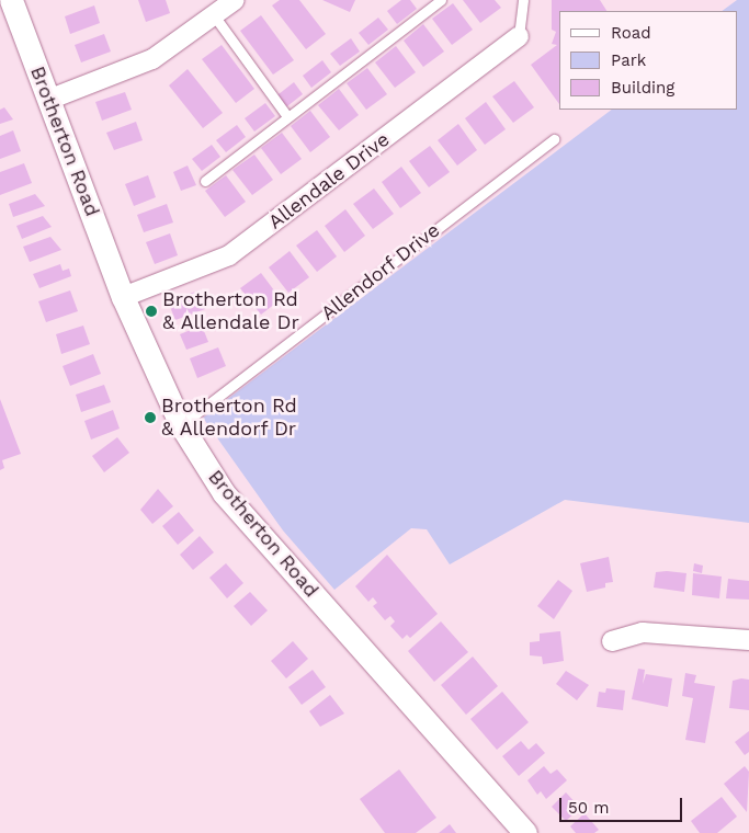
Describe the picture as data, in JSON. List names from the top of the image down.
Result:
{
  "streets": {
    "street": ["Brotherton Road", "Allendale Drive"],
    "lane": ["Allendorf Drive"]
  },
  "crossings": [
    ["Brotherton Road", "Allendale Drive"],
    ["Brotherton Road", "Allendorf Drive"]
  ],
  "places": ["Brotherton Rd & Allendale Dr", "Brotherton Rd & Allendorf Dr"],
  "legend": ["Road", "Park", "Building"],
  "scale_bar": "50 m"
}
